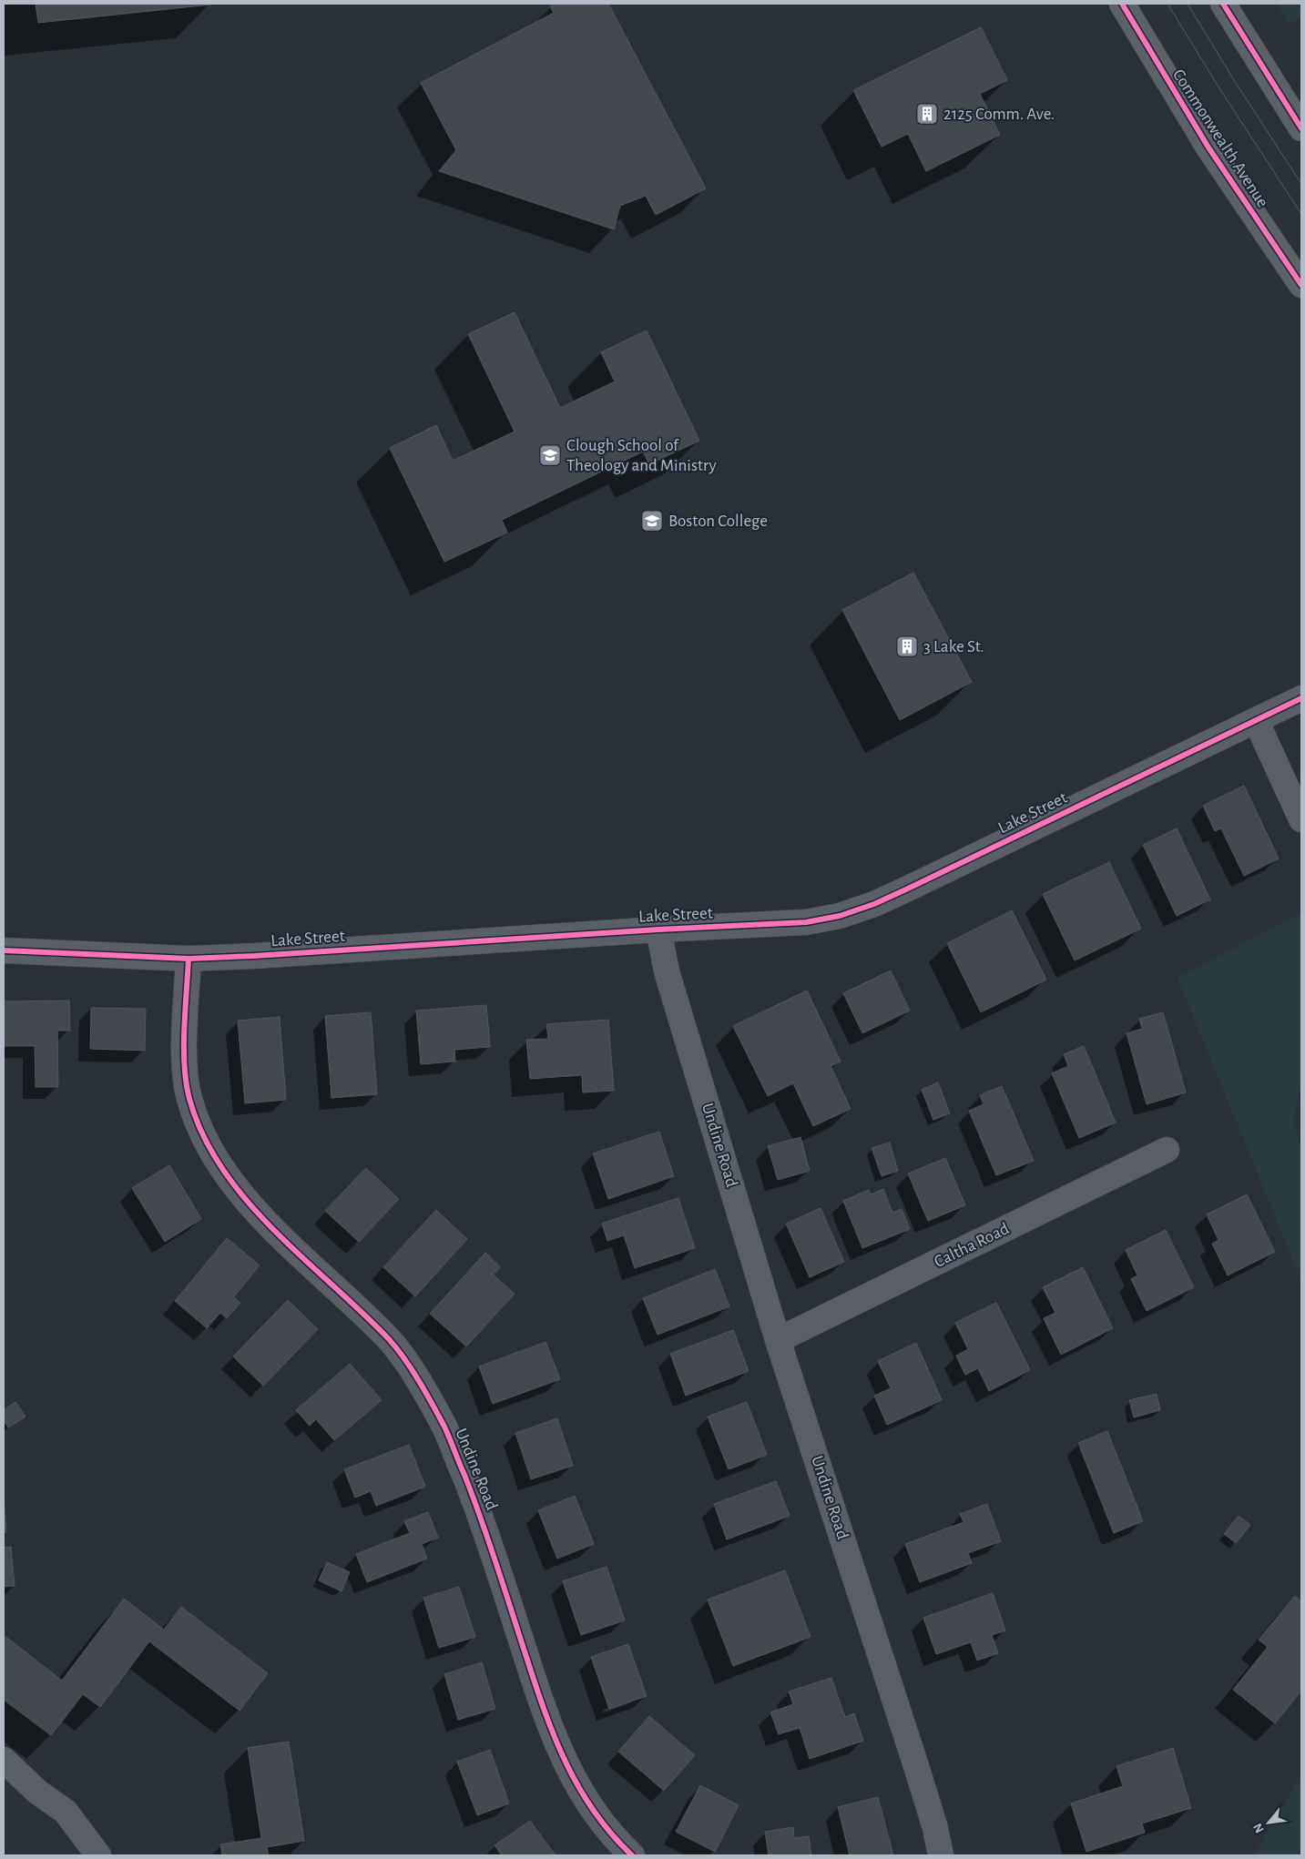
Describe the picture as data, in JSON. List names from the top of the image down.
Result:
{
  "streets": {
    "main road": ["Commonwealth Avenue"],
    "street": ["Lake Street", "Undine Road", "Caltha Road"]
  },
  "crossings": [
    ["Lake Street", "Undine Road"],
    ["Undine Road", "Caltha Road"]
  ],
  "places": {
    "building": ["2125 Comm. Ave.", "3 Lake St."],
    "school or university": ["Clough School of Theology and Ministry", "Boston College"]
  },
  "north": "bottom left"
}
